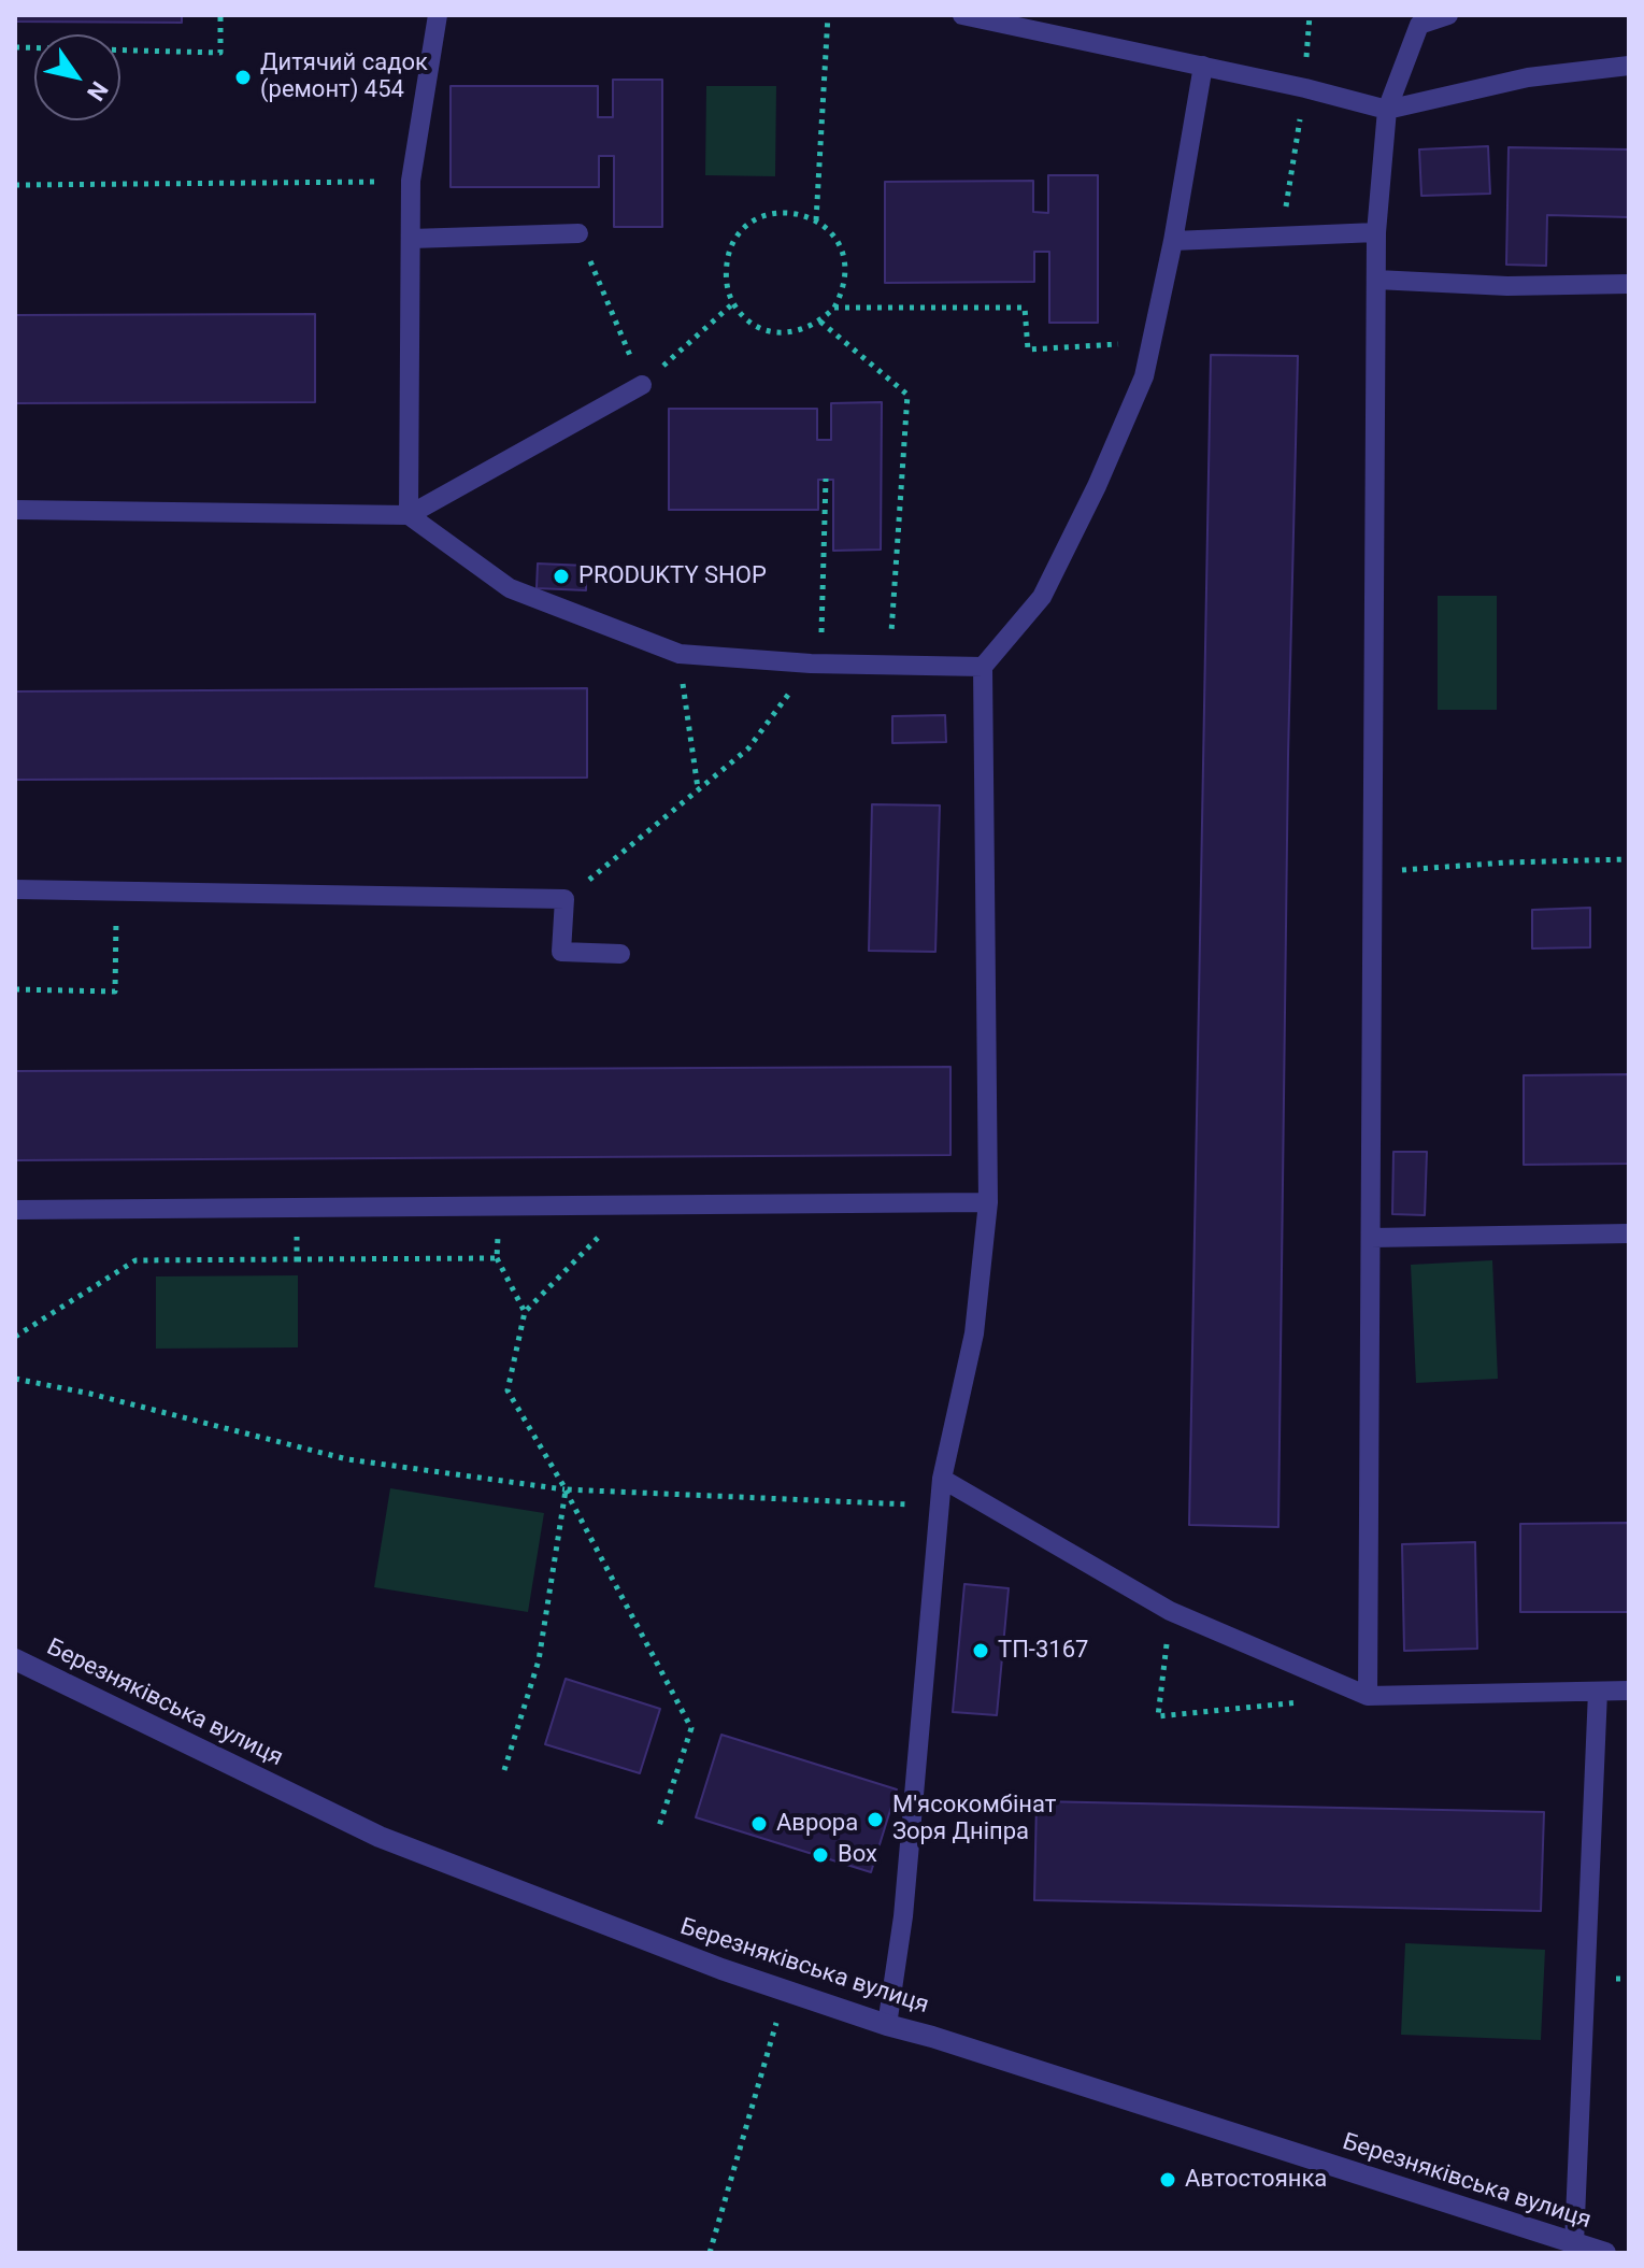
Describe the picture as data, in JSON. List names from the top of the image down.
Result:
{
  "streets": {
    "street": ["Березняківська вулиця"]
  },
  "places": [
    "Дитячий садок (ремонт) 454",
    "PRODUKTY SHOP",
    "ТП-3167",
    "М'ясокомбінат Зоря Дніпра",
    "Аврора",
    "Box",
    "Автостоянка"
  ],
  "north": "bottom right"
}
